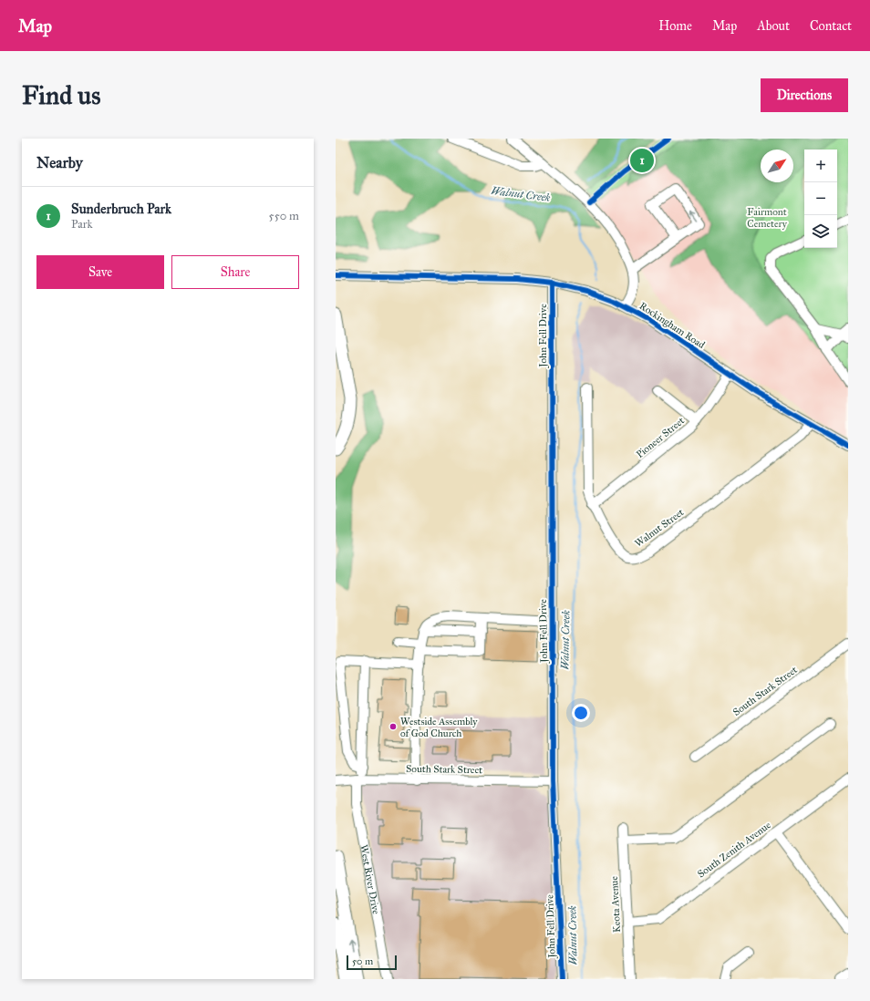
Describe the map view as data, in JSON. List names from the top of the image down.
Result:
{
  "streets": {
    "street": [
      "Rockingham Road",
      "John Fell Drive",
      "Pioneer Street",
      "Walnut Street",
      "South Stark Street",
      "South Zenith Avenue",
      "West River Drive",
      "Keota Avenue"
    ]
  },
  "crossings": [
    ["Rockingham Road", "John Fell Drive"],
    ["Rockingham Road", "Pioneer Street"],
    ["Rockingham Road", "Walnut Street"],
    ["John Fell Drive", "South Stark Street"],
    ["Pioneer Street", "Walnut Street"],
    ["South Stark Street", "West River Drive"],
    ["South Zenith Avenue", "Keota Avenue"]
  ],
  "water": ["Walnut Creek"],
  "parks": ["Fairmont Cemetery"],
  "places": ["Westside Assembly of God Church"],
  "scale_bar": "50 m",
  "north": "top right",
  "page": {
    "header": "Map",
    "nav": [
      "Home",
      "Map",
      "About",
      "Contact"
    ],
    "buttons": [
      "Directions",
      ["Save", "Share"]
    ],
    "title": "Find us",
    "heading": "Nearby",
    "pins": "1",
    "map_buttons": ["+", "−"],
    "list": [
      {
        "mark": "1",
        "name": "Sunderbruch Park",
        "note": "Park",
        "value": "550 m"
      }
    ],
    "scale": "50 m"
  }
}
